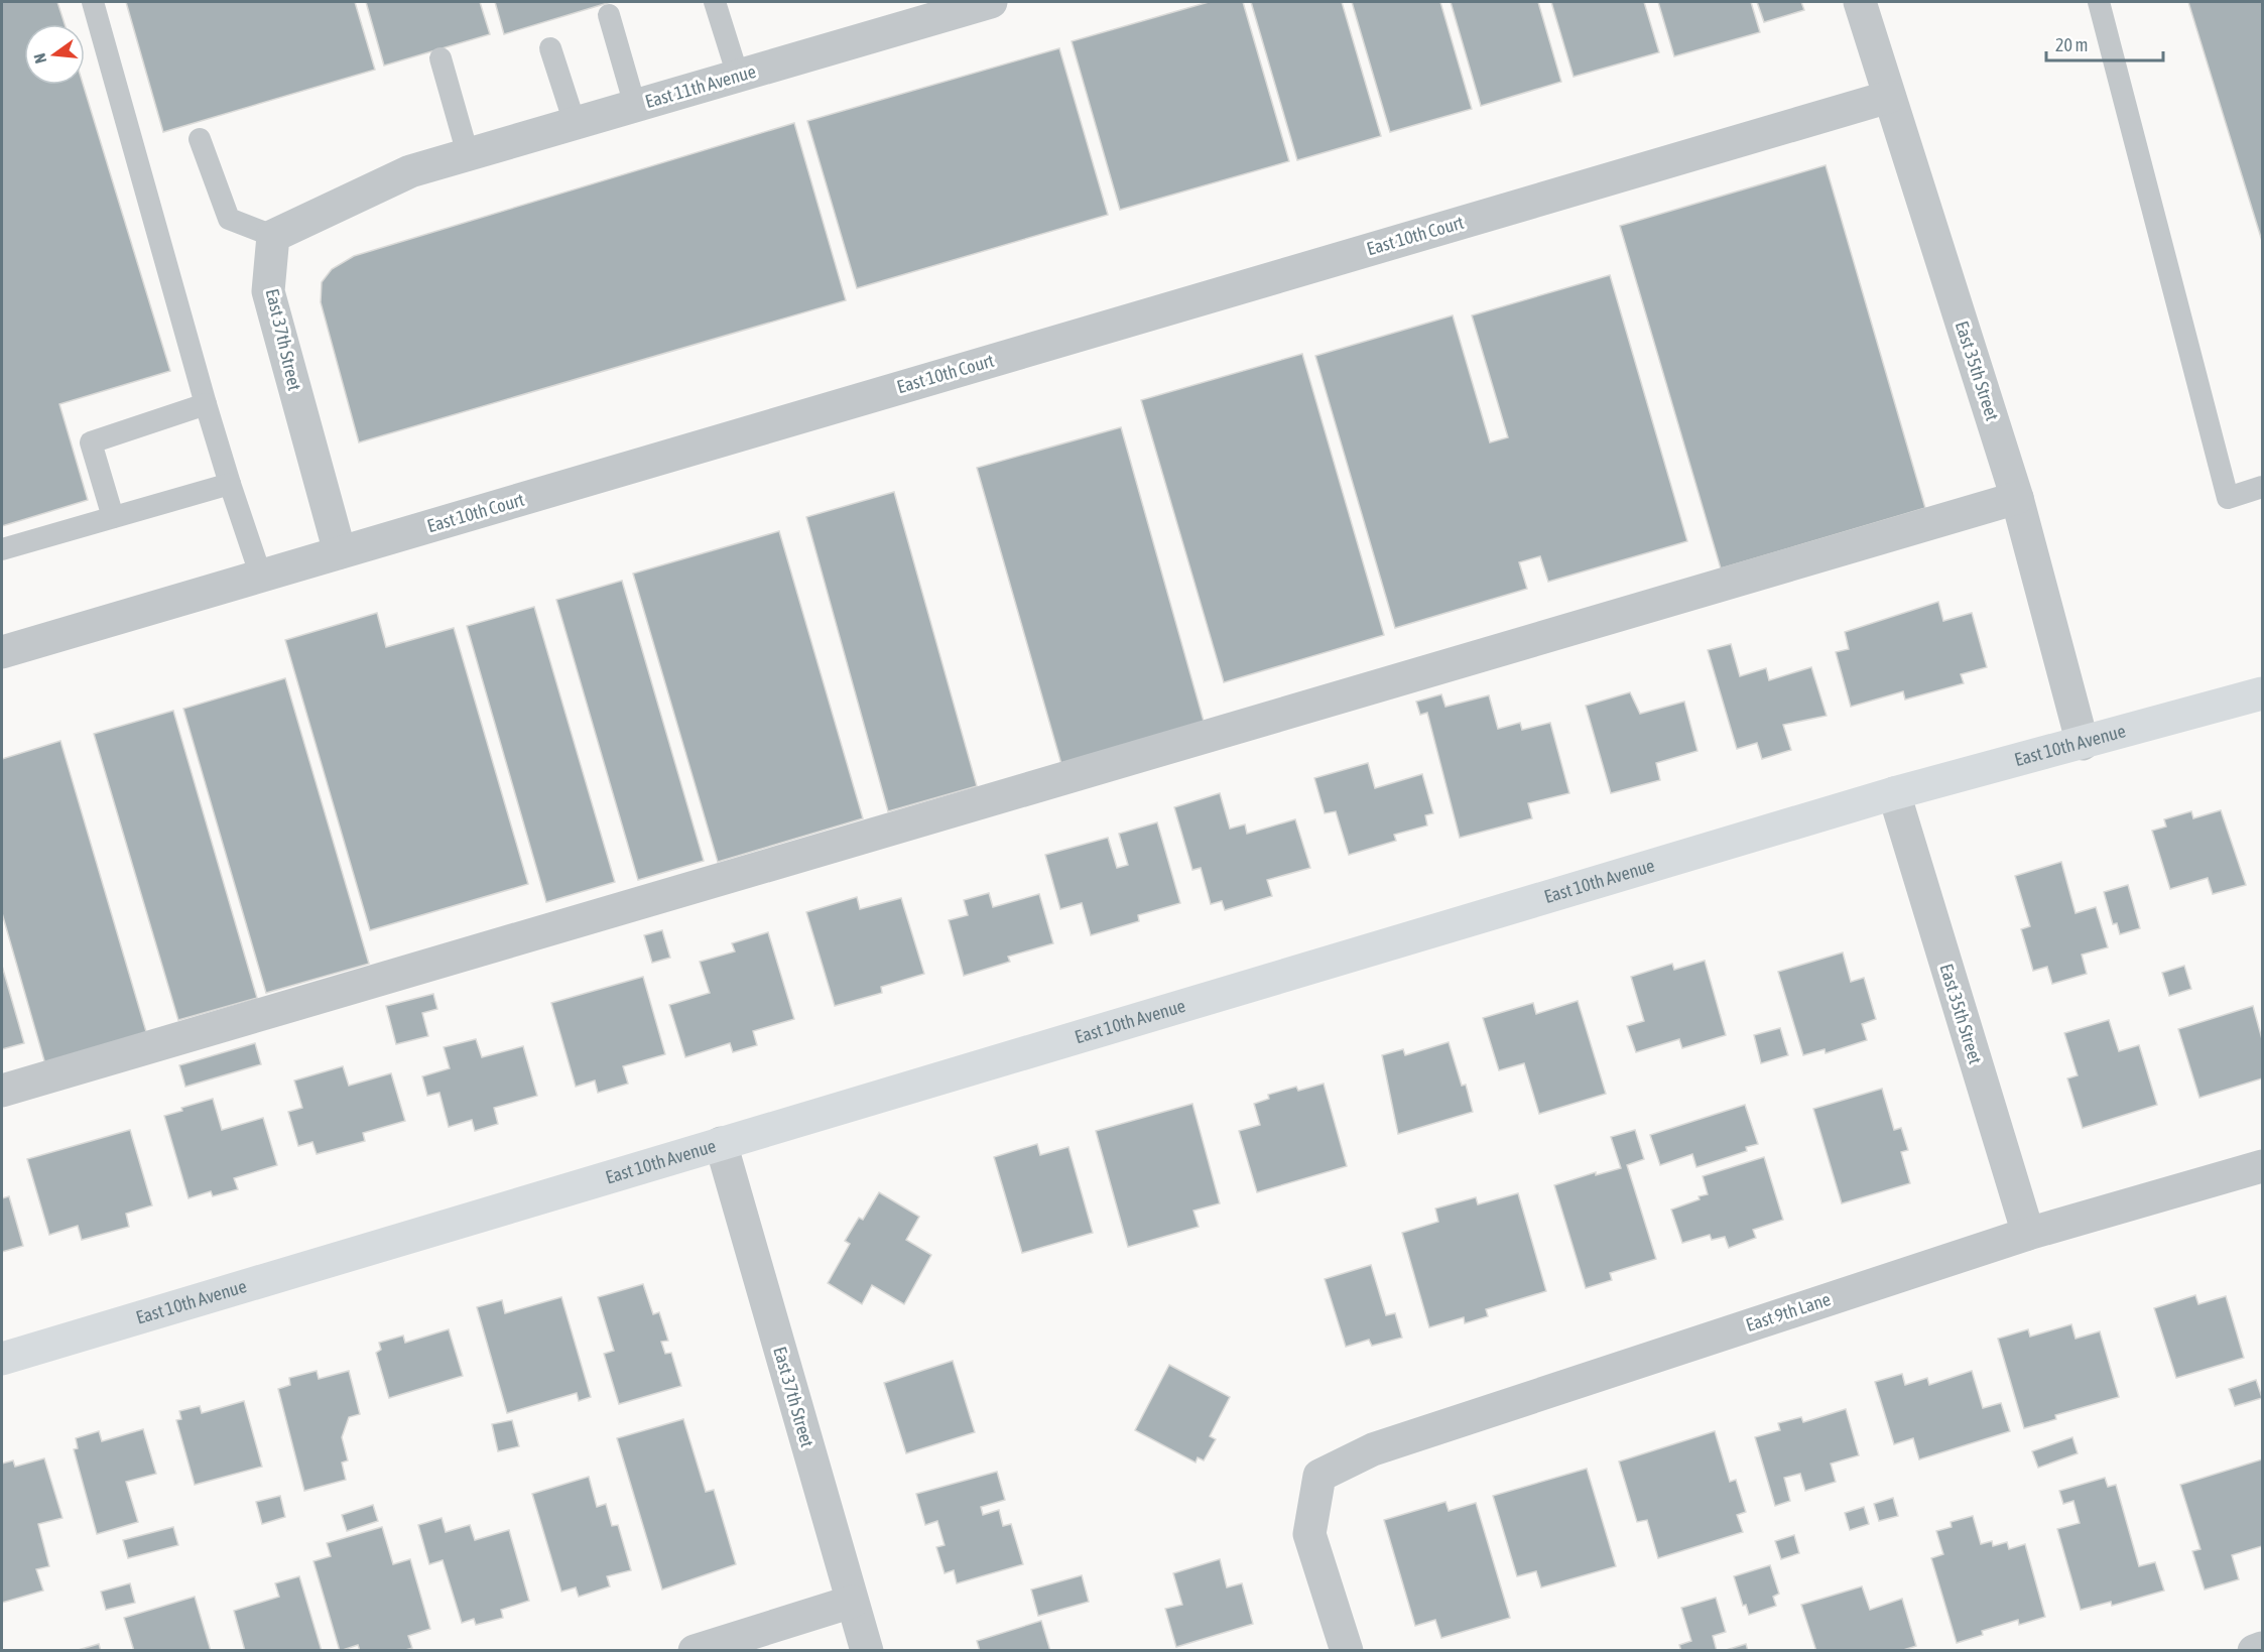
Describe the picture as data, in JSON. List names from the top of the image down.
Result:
{
  "streets": {
    "street": [
      "East 11th Avenue",
      "East 10th Court",
      "East 37th Street",
      "East 35th Street",
      "East 10th Avenue",
      "East 9th Lane"
    ]
  },
  "crossings": [
    ["East 11th Avenue", "East 37th Street"],
    ["East 10th Court", "East 37th Street"],
    ["East 10th Court", "East 35th Street"],
    ["East 37th Street", "East 10th Avenue"],
    ["East 35th Street", "East 10th Avenue"],
    ["East 35th Street", "East 9th Lane"]
  ],
  "scale_bar": "20 m",
  "north": "left"
}
